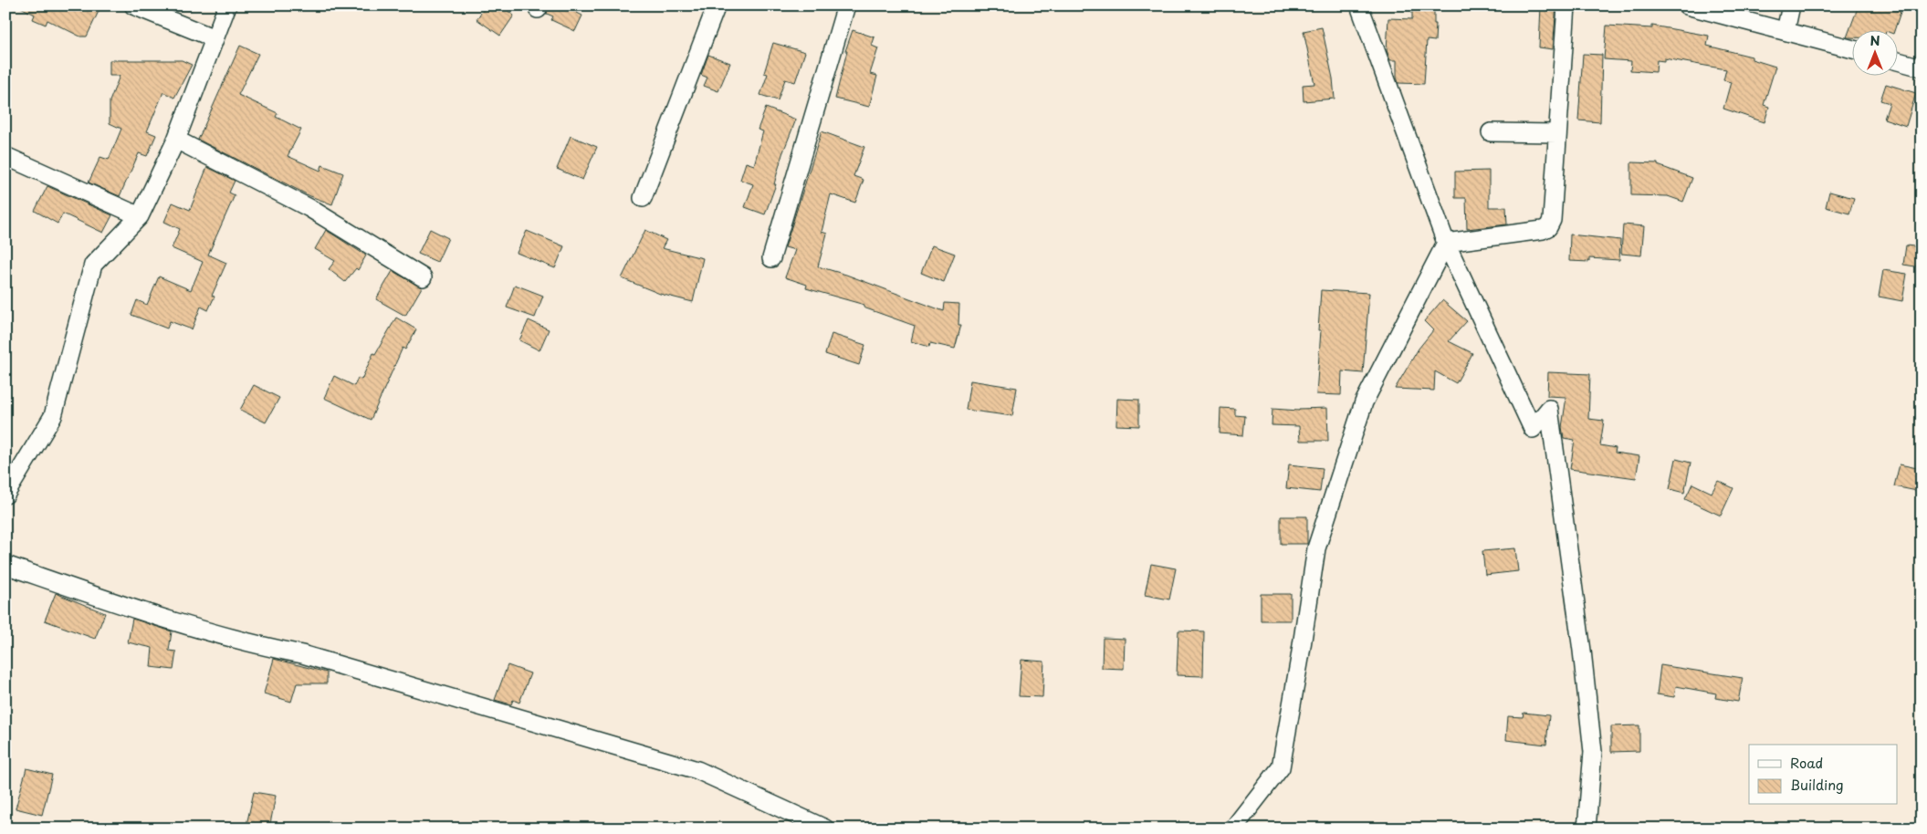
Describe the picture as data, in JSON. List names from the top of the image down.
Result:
{
  "legend": ["Road", "Building"],
  "north": "top"
}
